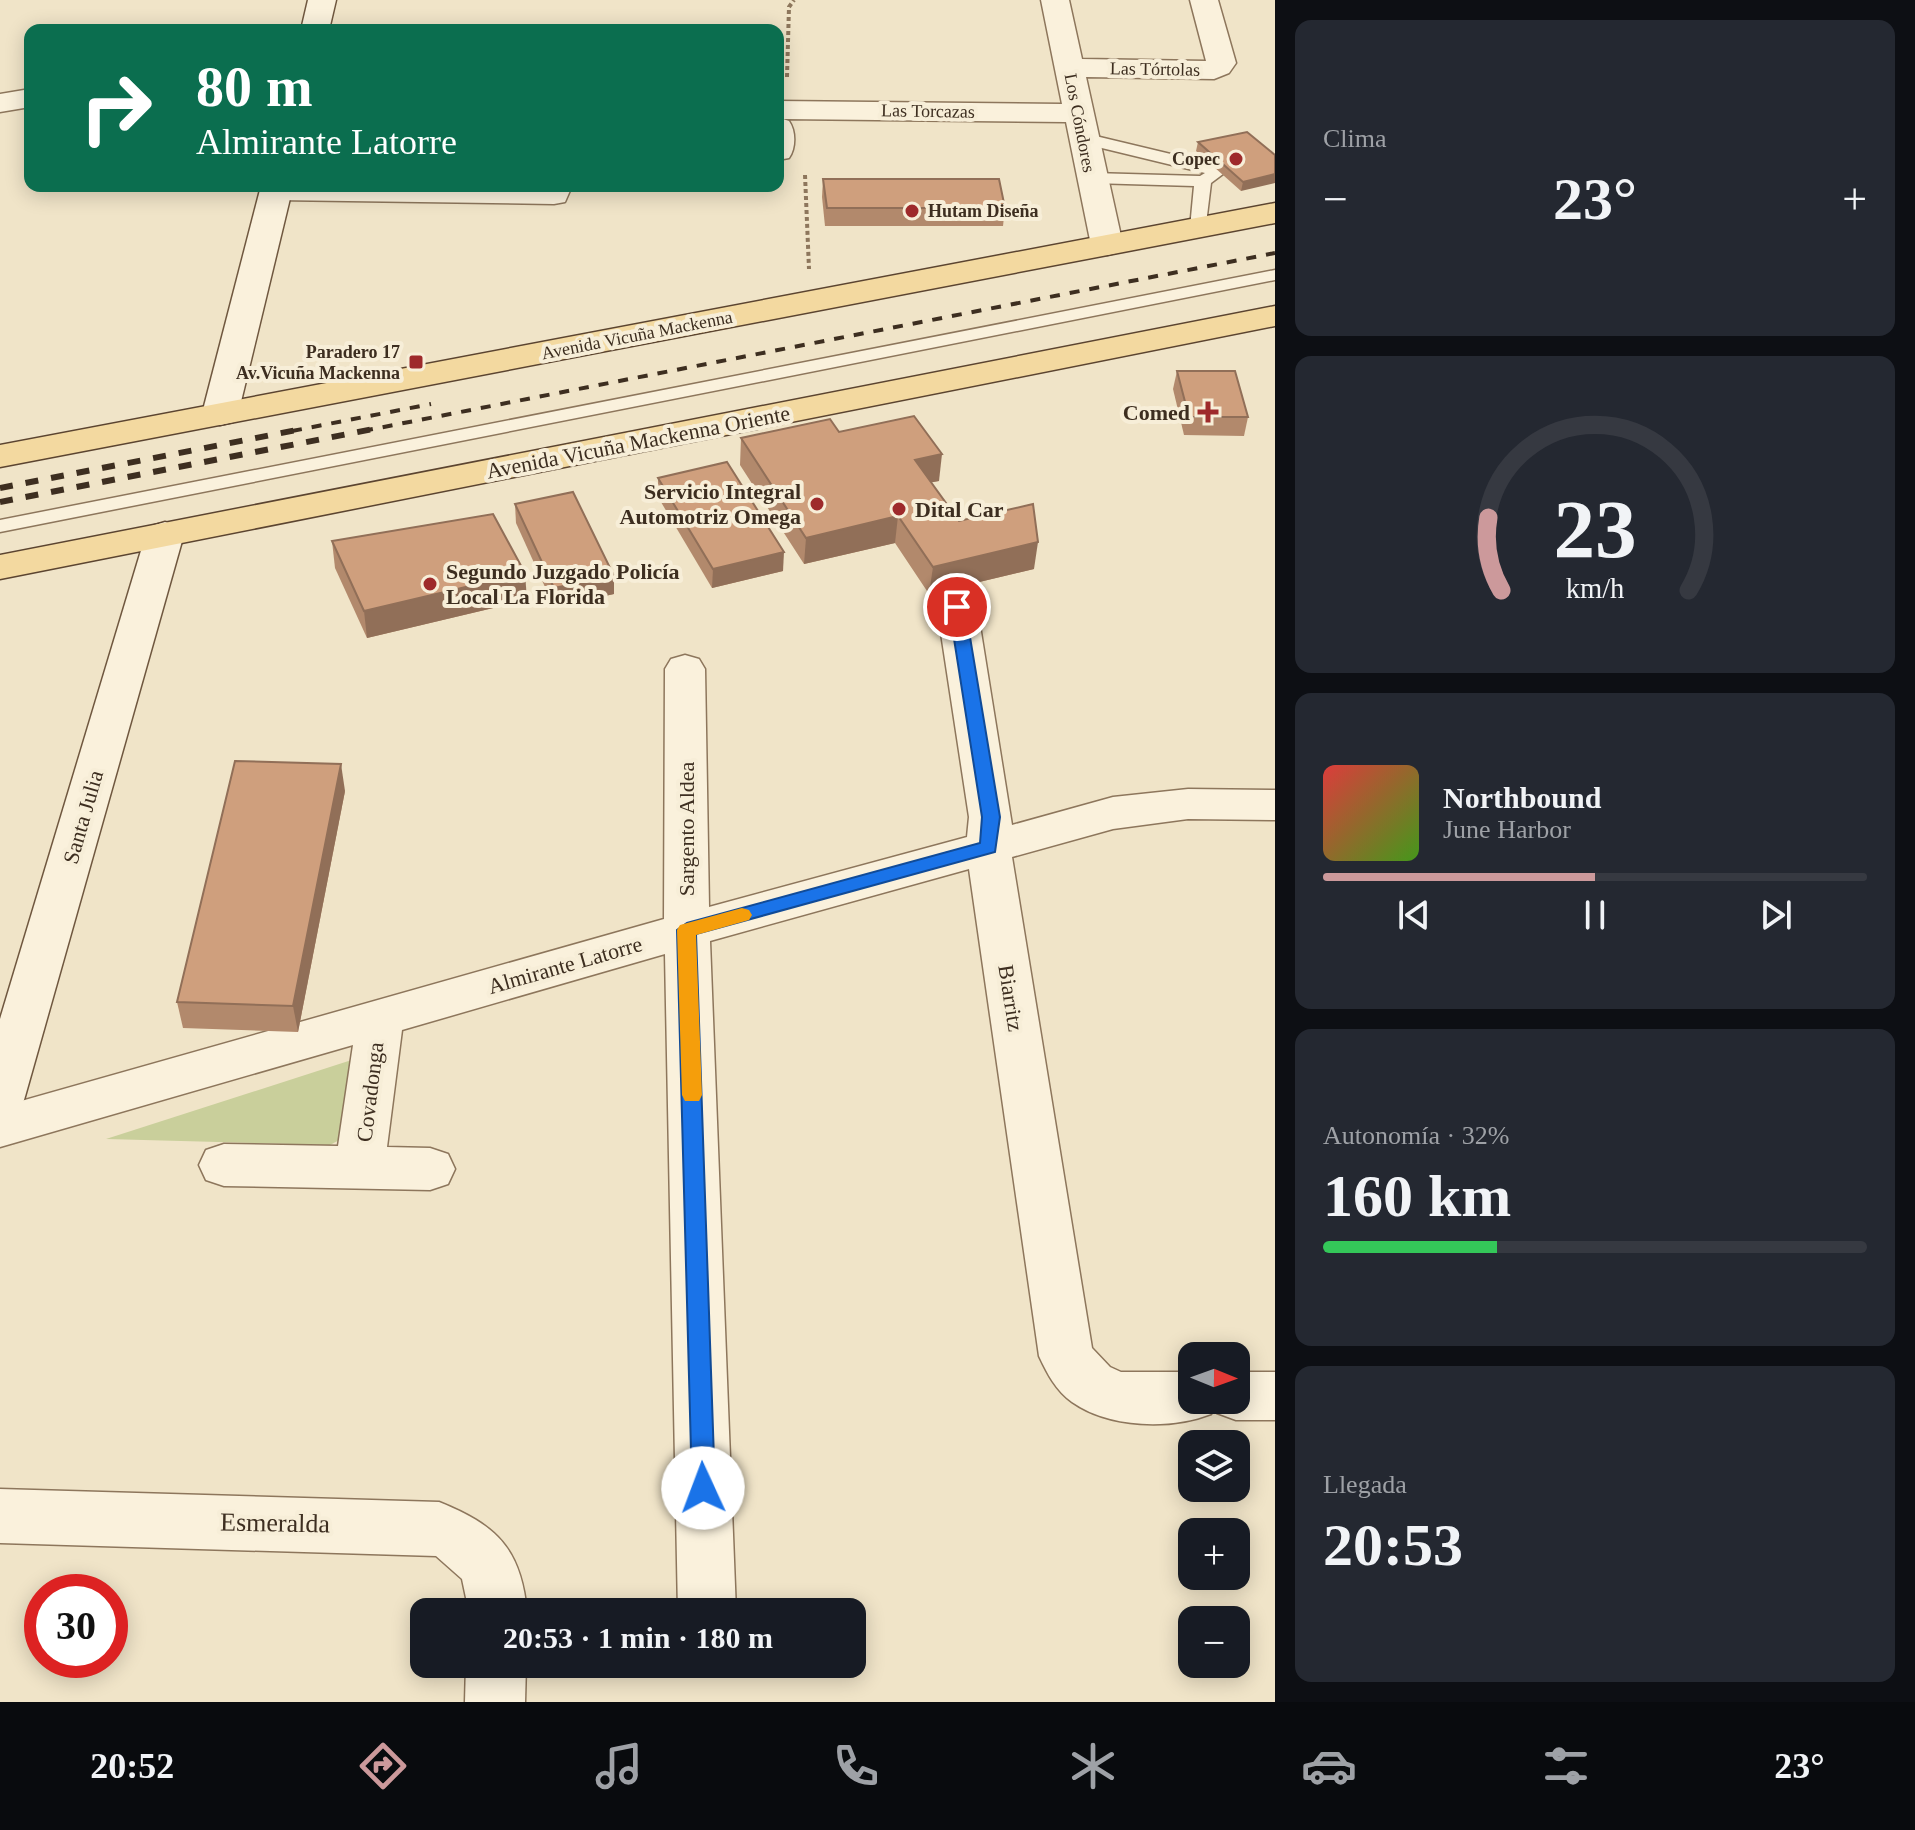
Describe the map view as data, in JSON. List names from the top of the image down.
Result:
{
  "streets": {
    "main road": ["Avenida Vicuña Mackenna", "Avenida Vicuña Mackenna Oriente"],
    "street": [
      "Las Tórtolas",
      "Las Torcazas",
      "Los Cóndores",
      "Santa Julia",
      "Sargento Aldea",
      "Almirante Latorre",
      "Biarritz",
      "Covadonga",
      "Esmeralda"
    ]
  },
  "crossings": [
    ["Las Tórtolas", "Los Cóndores"],
    ["Las Torcazas", "Los Cóndores"],
    ["Los Cóndores", "Avenida Vicuña Mackenna"],
    ["Avenida Vicuña Mackenna Oriente", "Santa Julia"],
    ["Sargento Aldea", "Almirante Latorre"],
    ["Almirante Latorre", "Biarritz"],
    ["Almirante Latorre", "Covadonga"]
  ],
  "places": {
    "other": [
      "Copec",
      "Hutam Diseña",
      "Servicio Integral Automotriz Omega",
      "Dital Car",
      "Segundo Juzgado Policía Local La Florida"
    ],
    "transit": ["Paradero 17 Av.Vicuña Mackenna"],
    "health": ["Comed"]
  },
  "north": "right",
  "page": {
    "tile": [
      "Clima",
      ["Autonomía · 32%", "160 km"],
      ["Llegada", "20:53"]
    ],
    "turn": ["80 m", "Almirante Latorre"],
    "heat": ["−", "23°", "+"],
    "song": ["Northbound", "June Harbor"],
    "map_buttons": ["+", "−"],
    "limit": "30",
    "trip": "20:53 · 1 min · 180 m",
    "tabs": ["20:52", "23°"],
    "gauge": ["23", "km/h"]
  }
}
